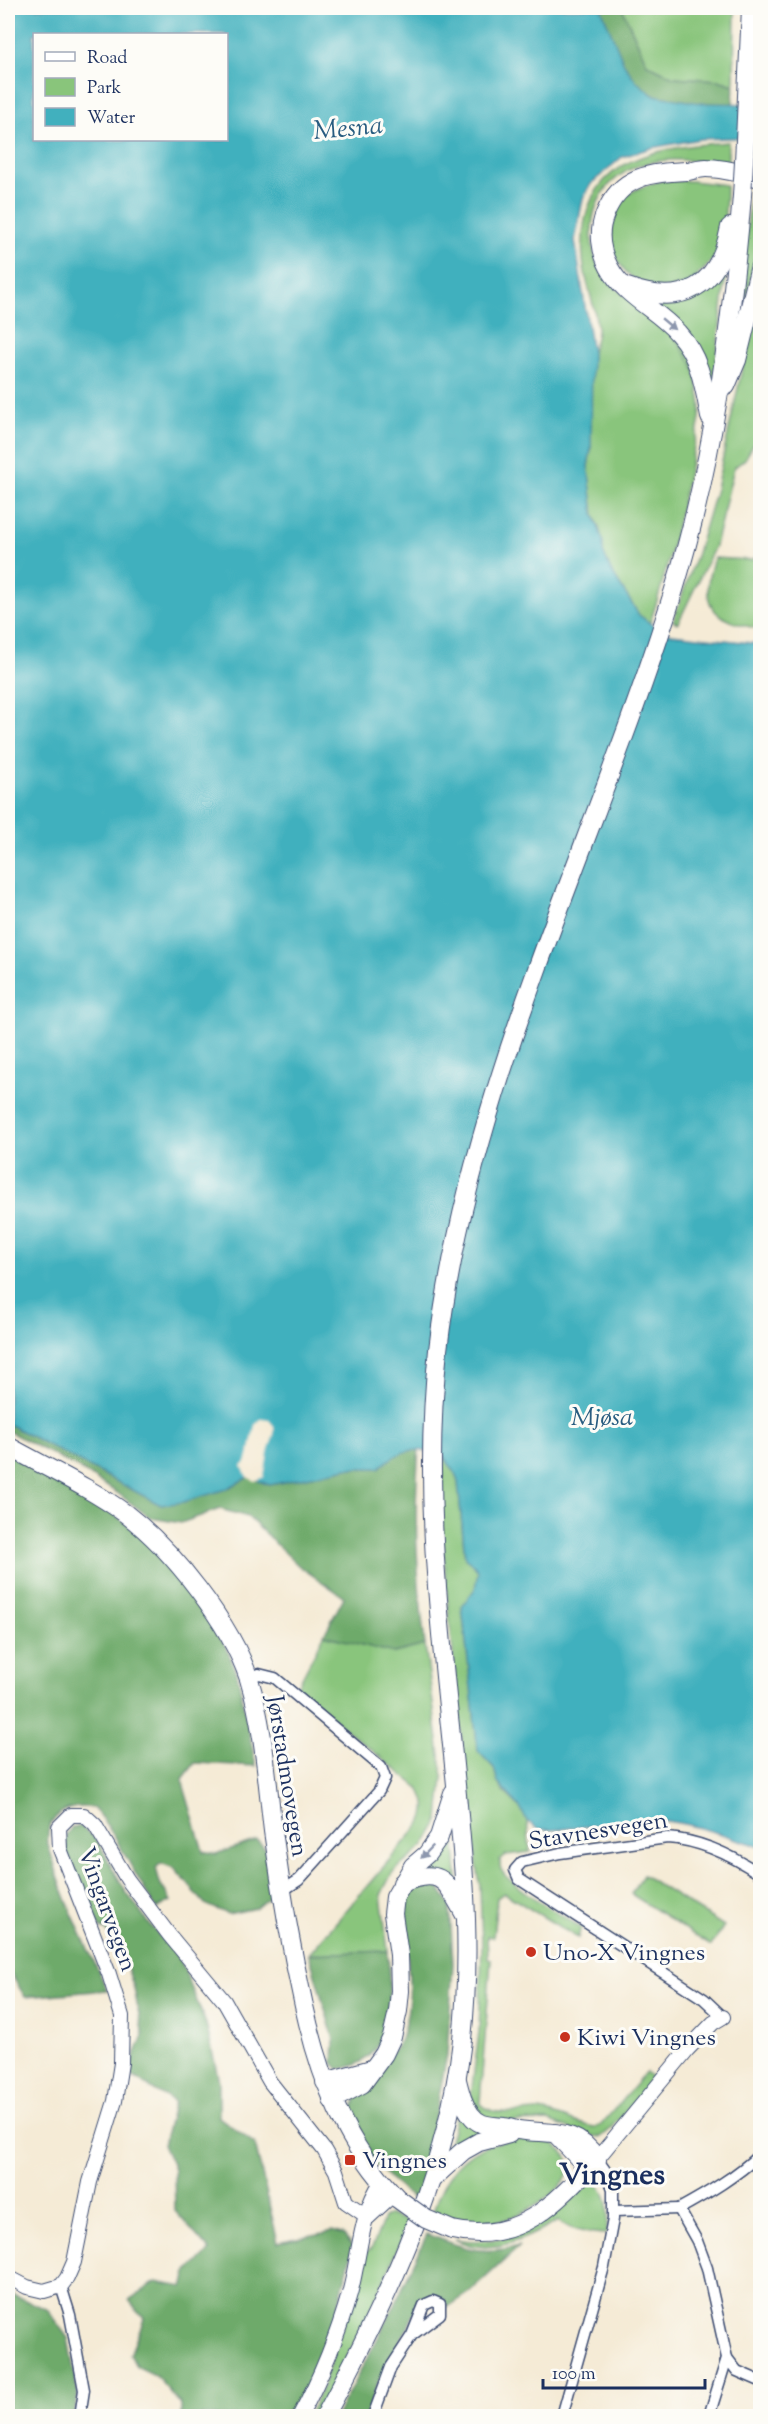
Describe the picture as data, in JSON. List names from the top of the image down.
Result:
{
  "streets": {
    "main road": ["Jørstadmovegen"],
    "street": ["Stavnesvegen", "Vingarvegen"]
  },
  "districts": ["Vingnes"],
  "water": ["Mesna", "Mjøsa"],
  "places": {
    "other": ["Uno-X Vingnes", "Kiwi Vingnes"],
    "transit": ["Vingnes"]
  },
  "legend": ["Road", "Park", "Water"],
  "scale_bar": "100 m"
}
